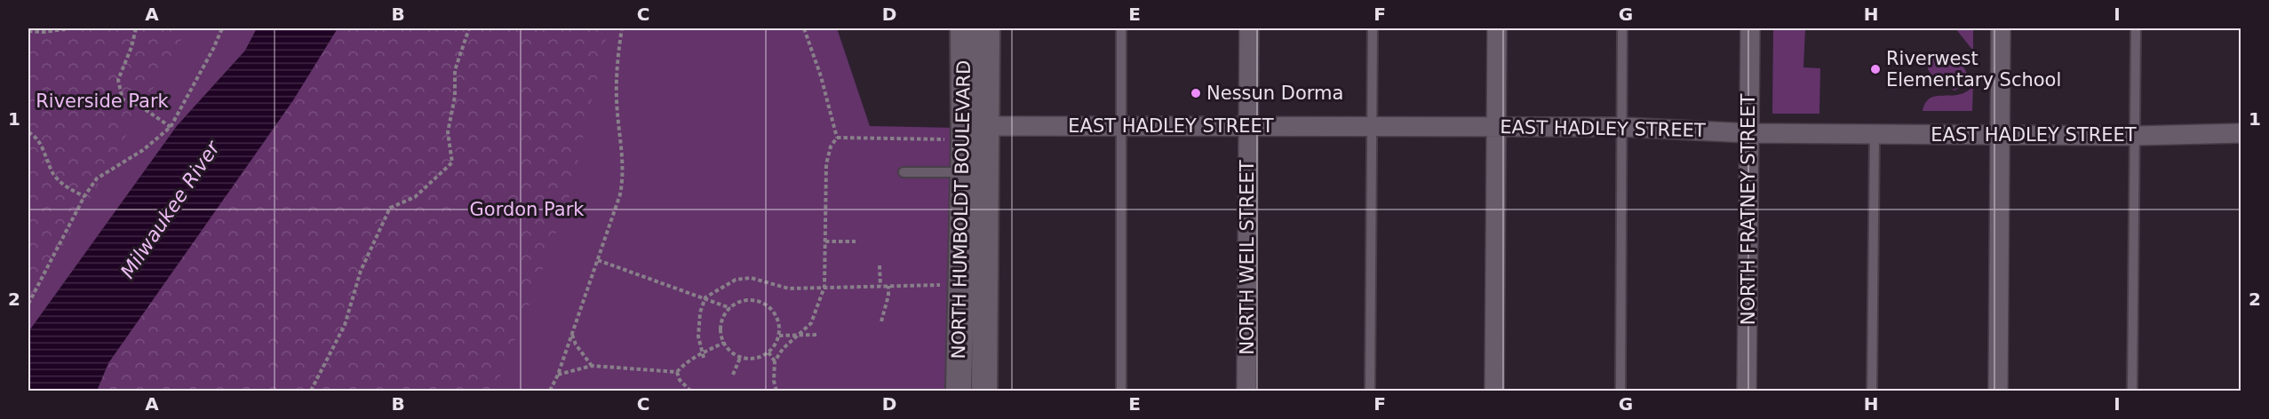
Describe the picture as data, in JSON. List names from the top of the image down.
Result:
{
  "streets": {
    "main road": ["NORTH HUMBOLDT BOULEVARD"],
    "street": ["EAST HADLEY STREET", "NORTH FRATNEY STREET", "NORTH WEIL STREET"]
  },
  "crossings": [
    ["EAST HADLEY STREET", "NORTH HUMBOLDT BOULEVARD"],
    ["EAST HADLEY STREET", "NORTH FRATNEY STREET"],
    ["EAST HADLEY STREET", "NORTH WEIL STREET"]
  ],
  "water": ["Milwaukee River"],
  "parks": ["Riverside Park", "Gordon Park"],
  "places": ["Riverwest Elementary School", "Nessun Dorma"],
  "grid": {
    "columns": [
      "A",
      "B",
      "C",
      "D",
      "E",
      "F",
      "G",
      "H",
      "I"
    ],
    "rows": ["1", "2"]
  }
}
